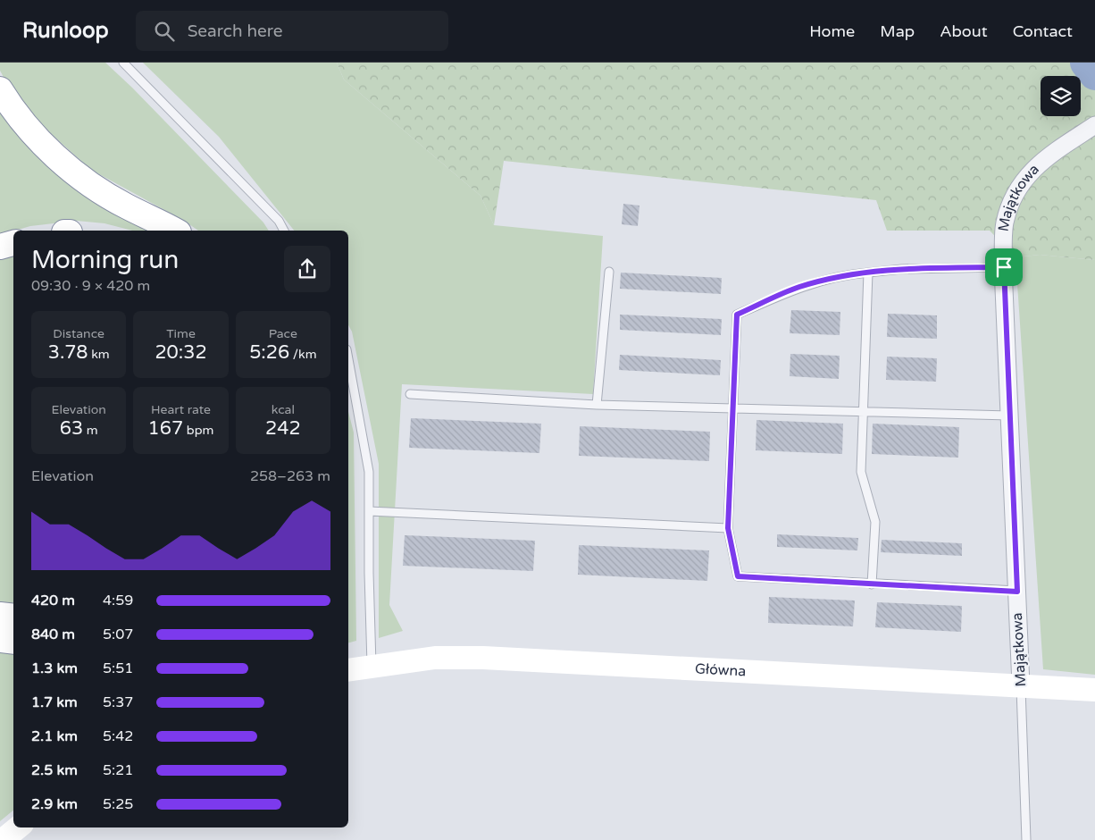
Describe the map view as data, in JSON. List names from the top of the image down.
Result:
{
  "streets": {
    "main road": ["Główna"],
    "street": ["Majątkowa"]
  },
  "crossings": [
    ["Majątkowa", "Główna"]
  ],
  "page": {
    "header": "Runloop",
    "search": "Search here",
    "nav": [
      "Home",
      "Map",
      "About",
      "Contact"
    ],
    "heading": ["Morning run", "09:30 · 9 × 420 m"],
    "stats": [
      ["Distance", "3.78 km"],
      ["Time", "20:32"],
      ["Pace", "5:26 /km"],
      ["Elevation", "63 m"],
      ["Heart rate", "167 bpm"],
      ["kcal", "242"]
    ],
    "chart": ["Elevation", "258–263 m"],
    "list": [
      {
        "name": "420 m",
        "note": "4:59"
      },
      {
        "name": "840 m",
        "note": "5:07"
      },
      {
        "name": "1.3 km",
        "note": "5:51"
      },
      {
        "name": "1.7 km",
        "note": "5:37"
      },
      {
        "name": "2.1 km",
        "note": "5:42"
      },
      {
        "name": "2.5 km",
        "note": "5:21"
      },
      {
        "name": "2.9 km",
        "note": "5:25"
      }
    ]
  }
}
